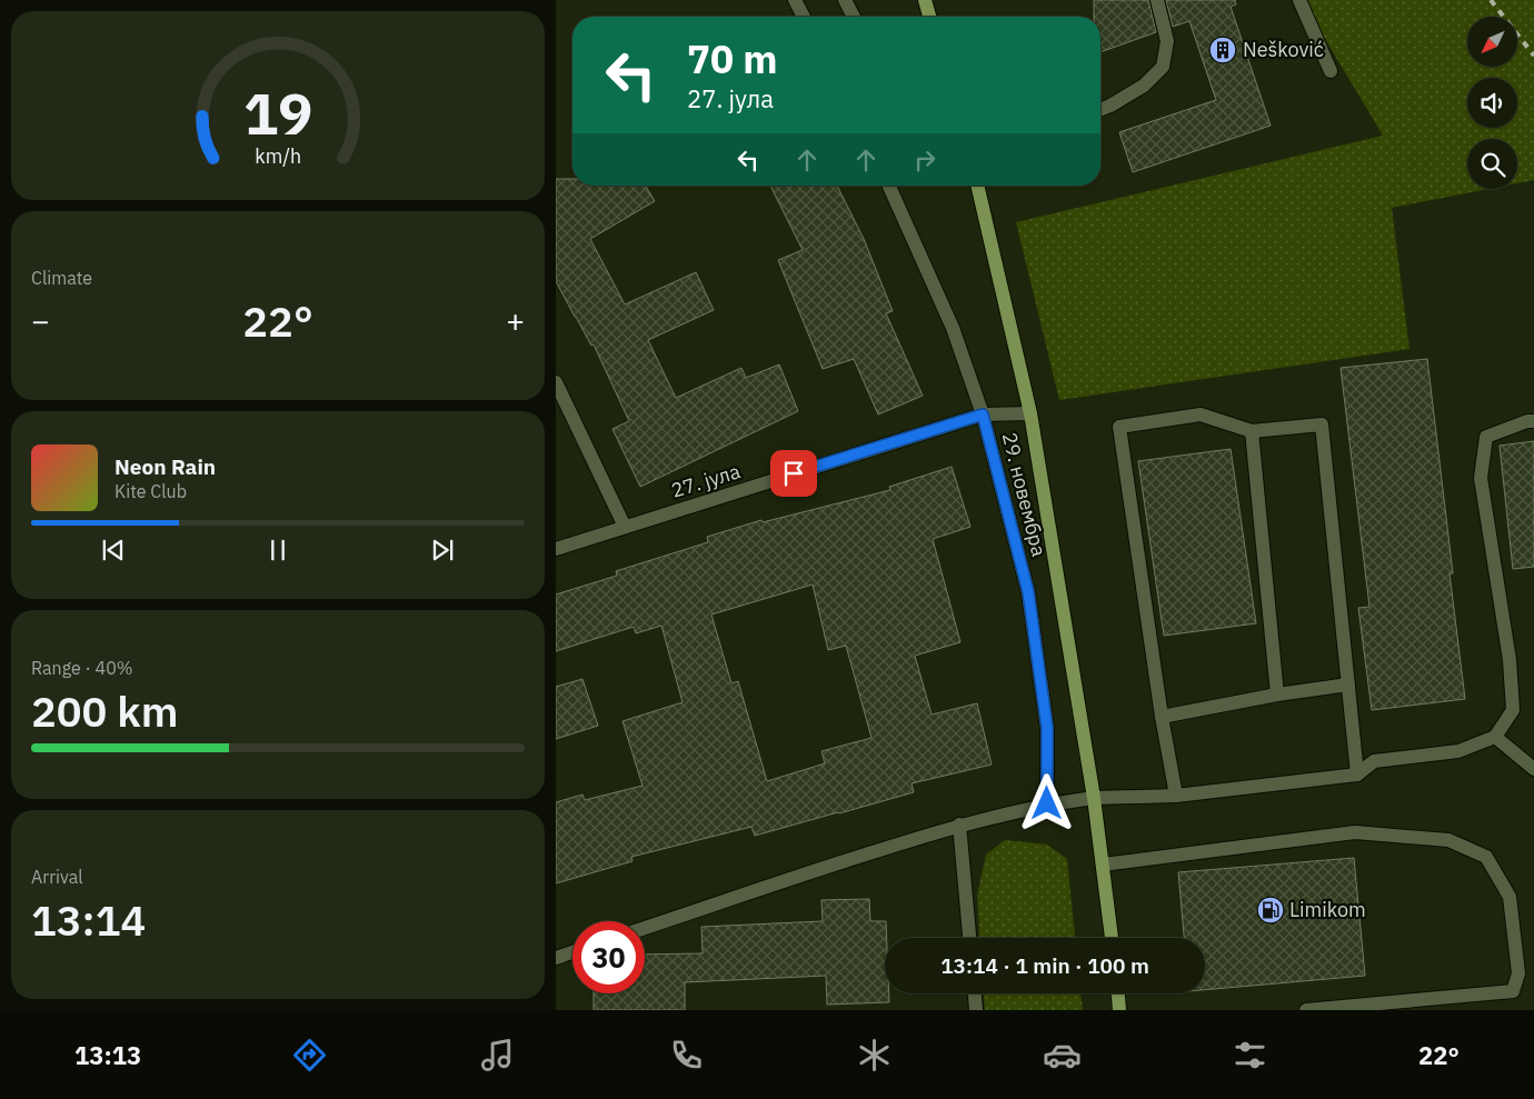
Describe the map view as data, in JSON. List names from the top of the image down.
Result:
{
  "streets": {
    "street": ["27. јула", "29. новембра"]
  },
  "crossings": [
    ["27. јула", "29. новембра"]
  ],
  "places": {
    "building": ["Nešković"],
    "fuel station": ["Limikom"]
  },
  "north": "bottom left",
  "page": {
    "turn": ["70 m", "27. јула"],
    "tile": [
      "Climate",
      ["Range · 40%", "200 km"],
      ["Arrival", "13:14"]
    ],
    "heat": ["−", "22°", "+"],
    "song": ["Neon Rain", "Kite Club"],
    "limit": "30",
    "trip": "13:14 · 1 min · 100 m",
    "tabs": ["13:13", "22°"],
    "gauge": ["19", "km/h"]
  }
}
